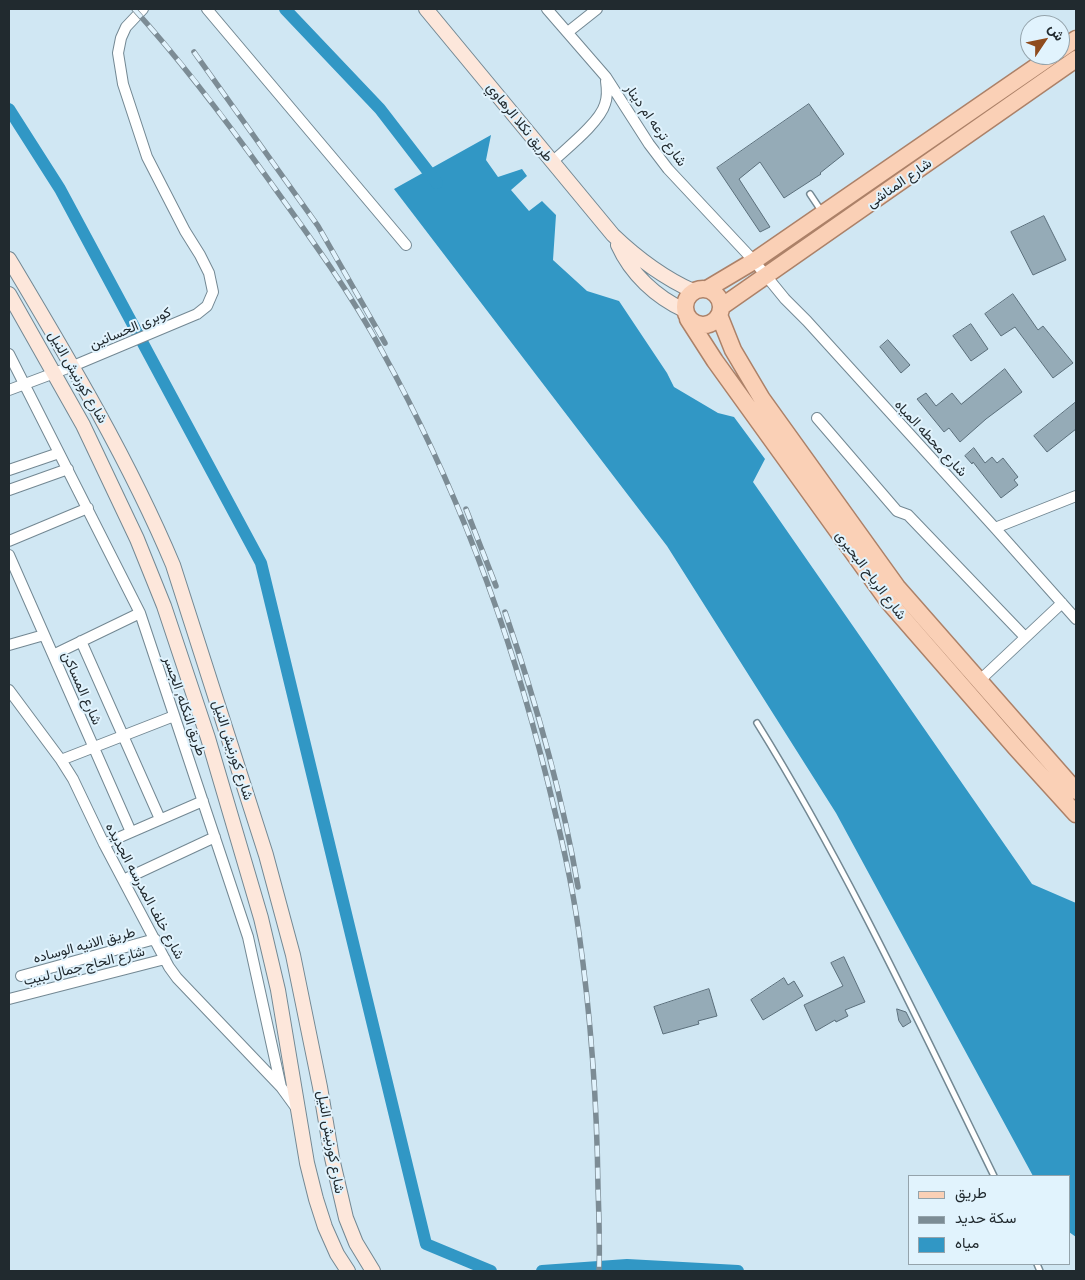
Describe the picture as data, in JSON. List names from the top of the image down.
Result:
{
  "streets": {
    "main road": [
      "طريق نكلا الرهاوي",
      "شارع المناشى",
      "شارع كورنيش النيل",
      "شارع الرياح البحيرى"
    ],
    "street": [
      "شارع ترعه ام دينار",
      "كوبرى الحسانين",
      "شارع محطه المياه",
      "شارع المساكن",
      "طريق النكله, الجسر",
      "شارع خلف المدرسه الجديده",
      "طريق الانيه الوساده",
      "شارع الحاج جمال لبيب"
    ]
  },
  "crossings": [
    ["طريق نكلا الرهاوي", "شارع المناشى"],
    ["طريق نكلا الرهاوي", "شارع الرياح البحيرى"],
    ["شارع ترعه ام دينار", "شارع المناشى"],
    ["شارع ترعه ام دينار", "شارع محطه المياه"],
    ["شارع المناشى", "شارع محطه المياه"],
    ["شارع المناشى", "شارع الرياح البحيرى"],
    ["كوبرى الحسانين", "شارع كورنيش النيل"],
    ["كوبرى الحسانين", "طريق النكله, الجسر"],
    ["شارع كورنيش النيل", "شارع خلف المدرسه الجديده"],
    ["طريق النكله, الجسر", "شارع خلف المدرسه الجديده"],
    ["شارع خلف المدرسه الجديده", "طريق الانيه الوساده"],
    ["شارع خلف المدرسه الجديده", "شارع الحاج جمال لبيب"]
  ],
  "legend": ["طريق", "سكة حديد", "مياه"],
  "north": "top right"
}
